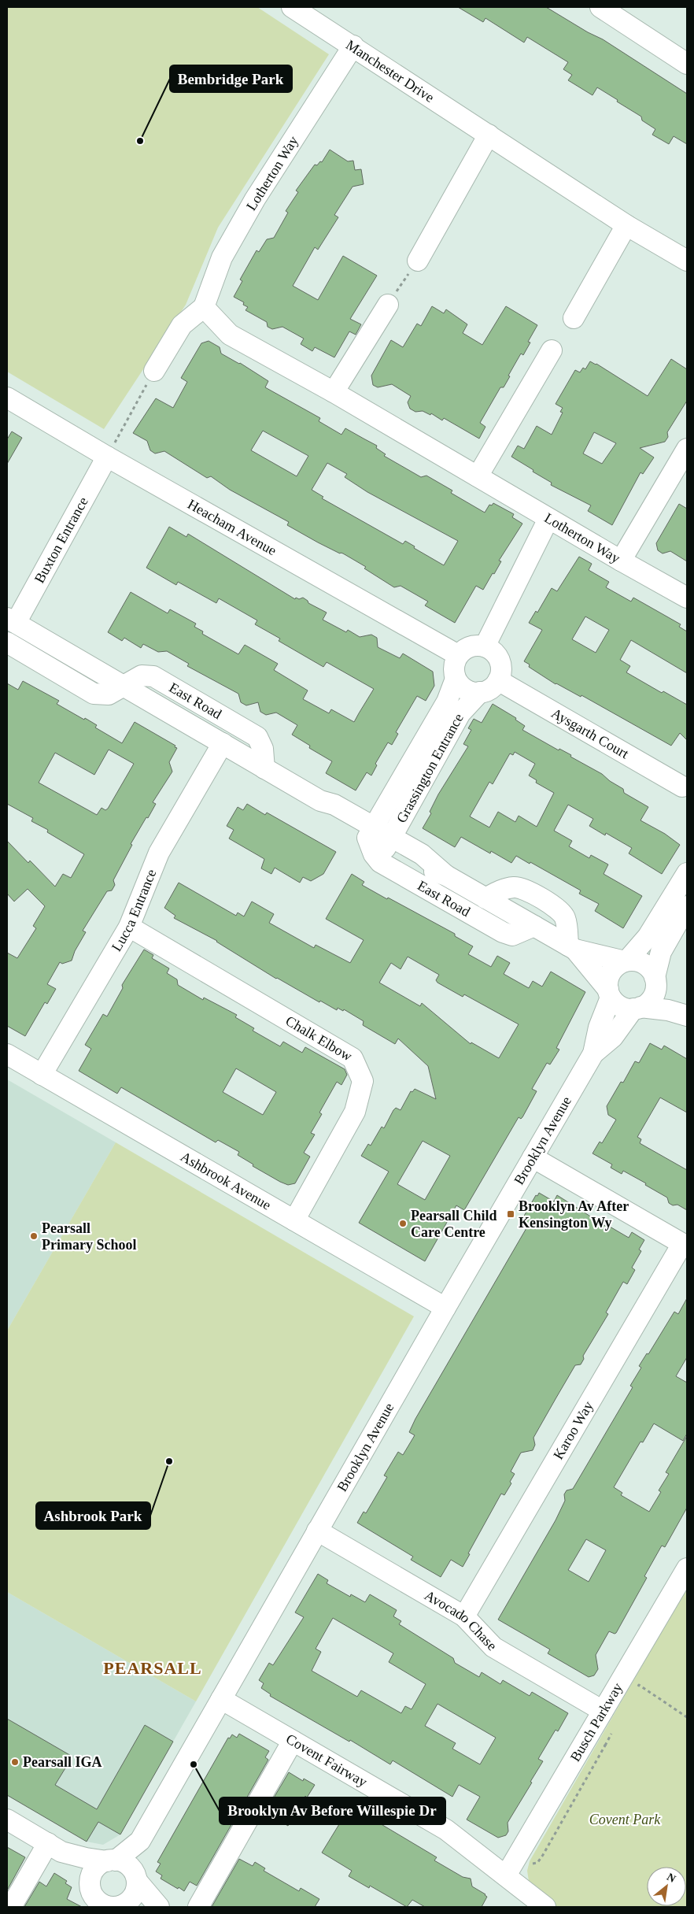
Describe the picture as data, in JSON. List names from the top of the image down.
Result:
{
  "streets": {
    "street": [
      "Manchester Drive",
      "Lotherton Way",
      "Heacham Avenue",
      "Buxton Entrance",
      "East Road",
      "Aysgarth Court",
      "Grassington Entrance",
      "Lucca Entrance",
      "Chalk Elbow",
      "Brooklyn Avenue",
      "Ashbrook Avenue",
      "Karoo Way",
      "Avocado Chase",
      "Busch Parkway",
      "Covent Fairway"
    ]
  },
  "crossings": [
    ["Manchester Drive", "Lotherton Way"],
    ["Heacham Avenue", "Buxton Entrance"],
    ["Heacham Avenue", "Aysgarth Court"],
    ["Heacham Avenue", "Grassington Entrance"],
    ["Buxton Entrance", "East Road"],
    ["East Road", "Grassington Entrance"],
    ["East Road", "Lucca Entrance"],
    ["East Road", "Brooklyn Avenue"],
    ["Aysgarth Court", "Grassington Entrance"],
    ["Lucca Entrance", "Chalk Elbow"],
    ["Lucca Entrance", "Ashbrook Avenue"],
    ["Chalk Elbow", "Ashbrook Avenue"],
    ["Brooklyn Avenue", "Ashbrook Avenue"],
    ["Brooklyn Avenue", "Avocado Chase"],
    ["Brooklyn Avenue", "Covent Fairway"],
    ["Karoo Way", "Avocado Chase"],
    ["Avocado Chase", "Busch Parkway"],
    ["Busch Parkway", "Covent Fairway"]
  ],
  "districts": ["PEARSALL"],
  "parks": ["Covent Park"],
  "places": {
    "other": [
      "Bembridge Park",
      "Pearsall Child Care Centre",
      "Pearsall Primary School",
      "Ashbrook Park",
      "Pearsall IGA",
      "Brooklyn Av Before Willespie Dr"
    ],
    "transit": ["Brooklyn Av After Kensington Wy"]
  },
  "north": "top right"
}
